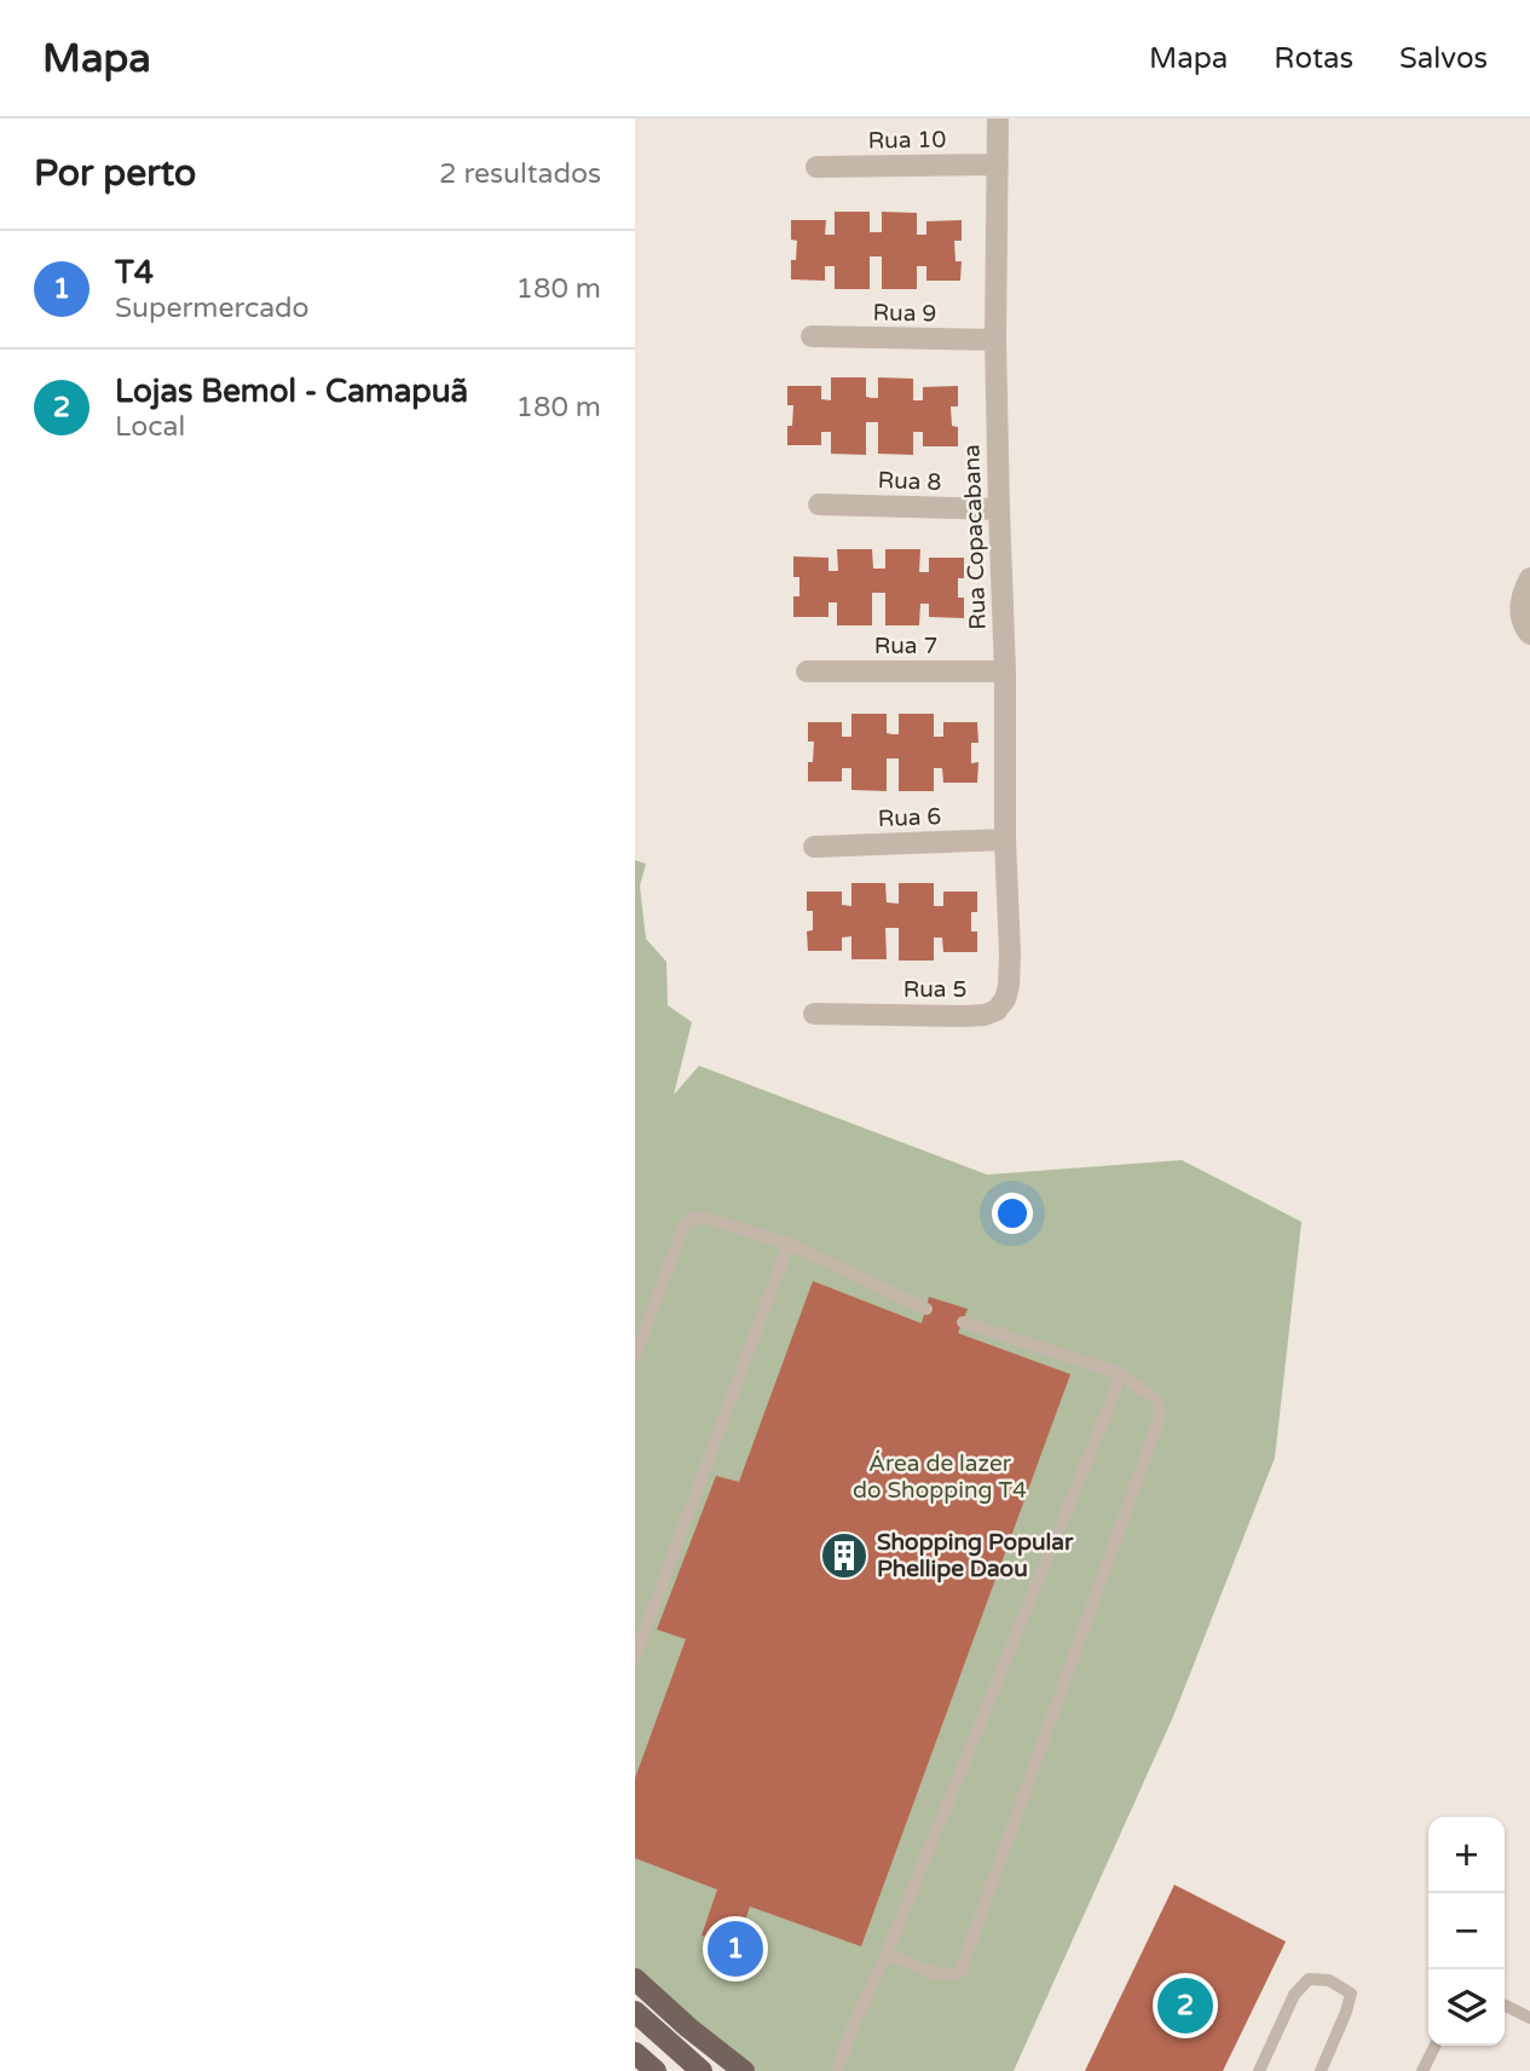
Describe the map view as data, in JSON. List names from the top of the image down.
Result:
{
  "streets": {
    "street": [
      "Rua 10",
      "Rua 9",
      "Rua 8",
      "Rua Copacabana",
      "Rua 7",
      "Rua 6",
      "Rua 5"
    ]
  },
  "crossings": [
    ["Rua 10", "Rua Copacabana"],
    ["Rua 9", "Rua Copacabana"],
    ["Rua 8", "Rua Copacabana"],
    ["Rua Copacabana", "Rua 7"],
    ["Rua Copacabana", "Rua 6"],
    ["Rua Copacabana", "Rua 5"]
  ],
  "parks": ["Área de lazer do Shopping T4"],
  "places": {
    "building": ["Shopping Popular Phellipe Daou"]
  },
  "page": {
    "header": "Mapa",
    "nav": ["Mapa", "Rotas", "Salvos"],
    "heading": ["Por perto", "2 resultados"],
    "list": [
      {
        "mark": "1",
        "name": "T4",
        "note": "Supermercado",
        "value": "180 m"
      },
      {
        "mark": "2",
        "name": "Lojas Bemol - Camapuã",
        "note": "Local",
        "value": "180 m"
      }
    ],
    "map_buttons": ["+", "−"],
    "pins": ["1", "2"]
  }
}
